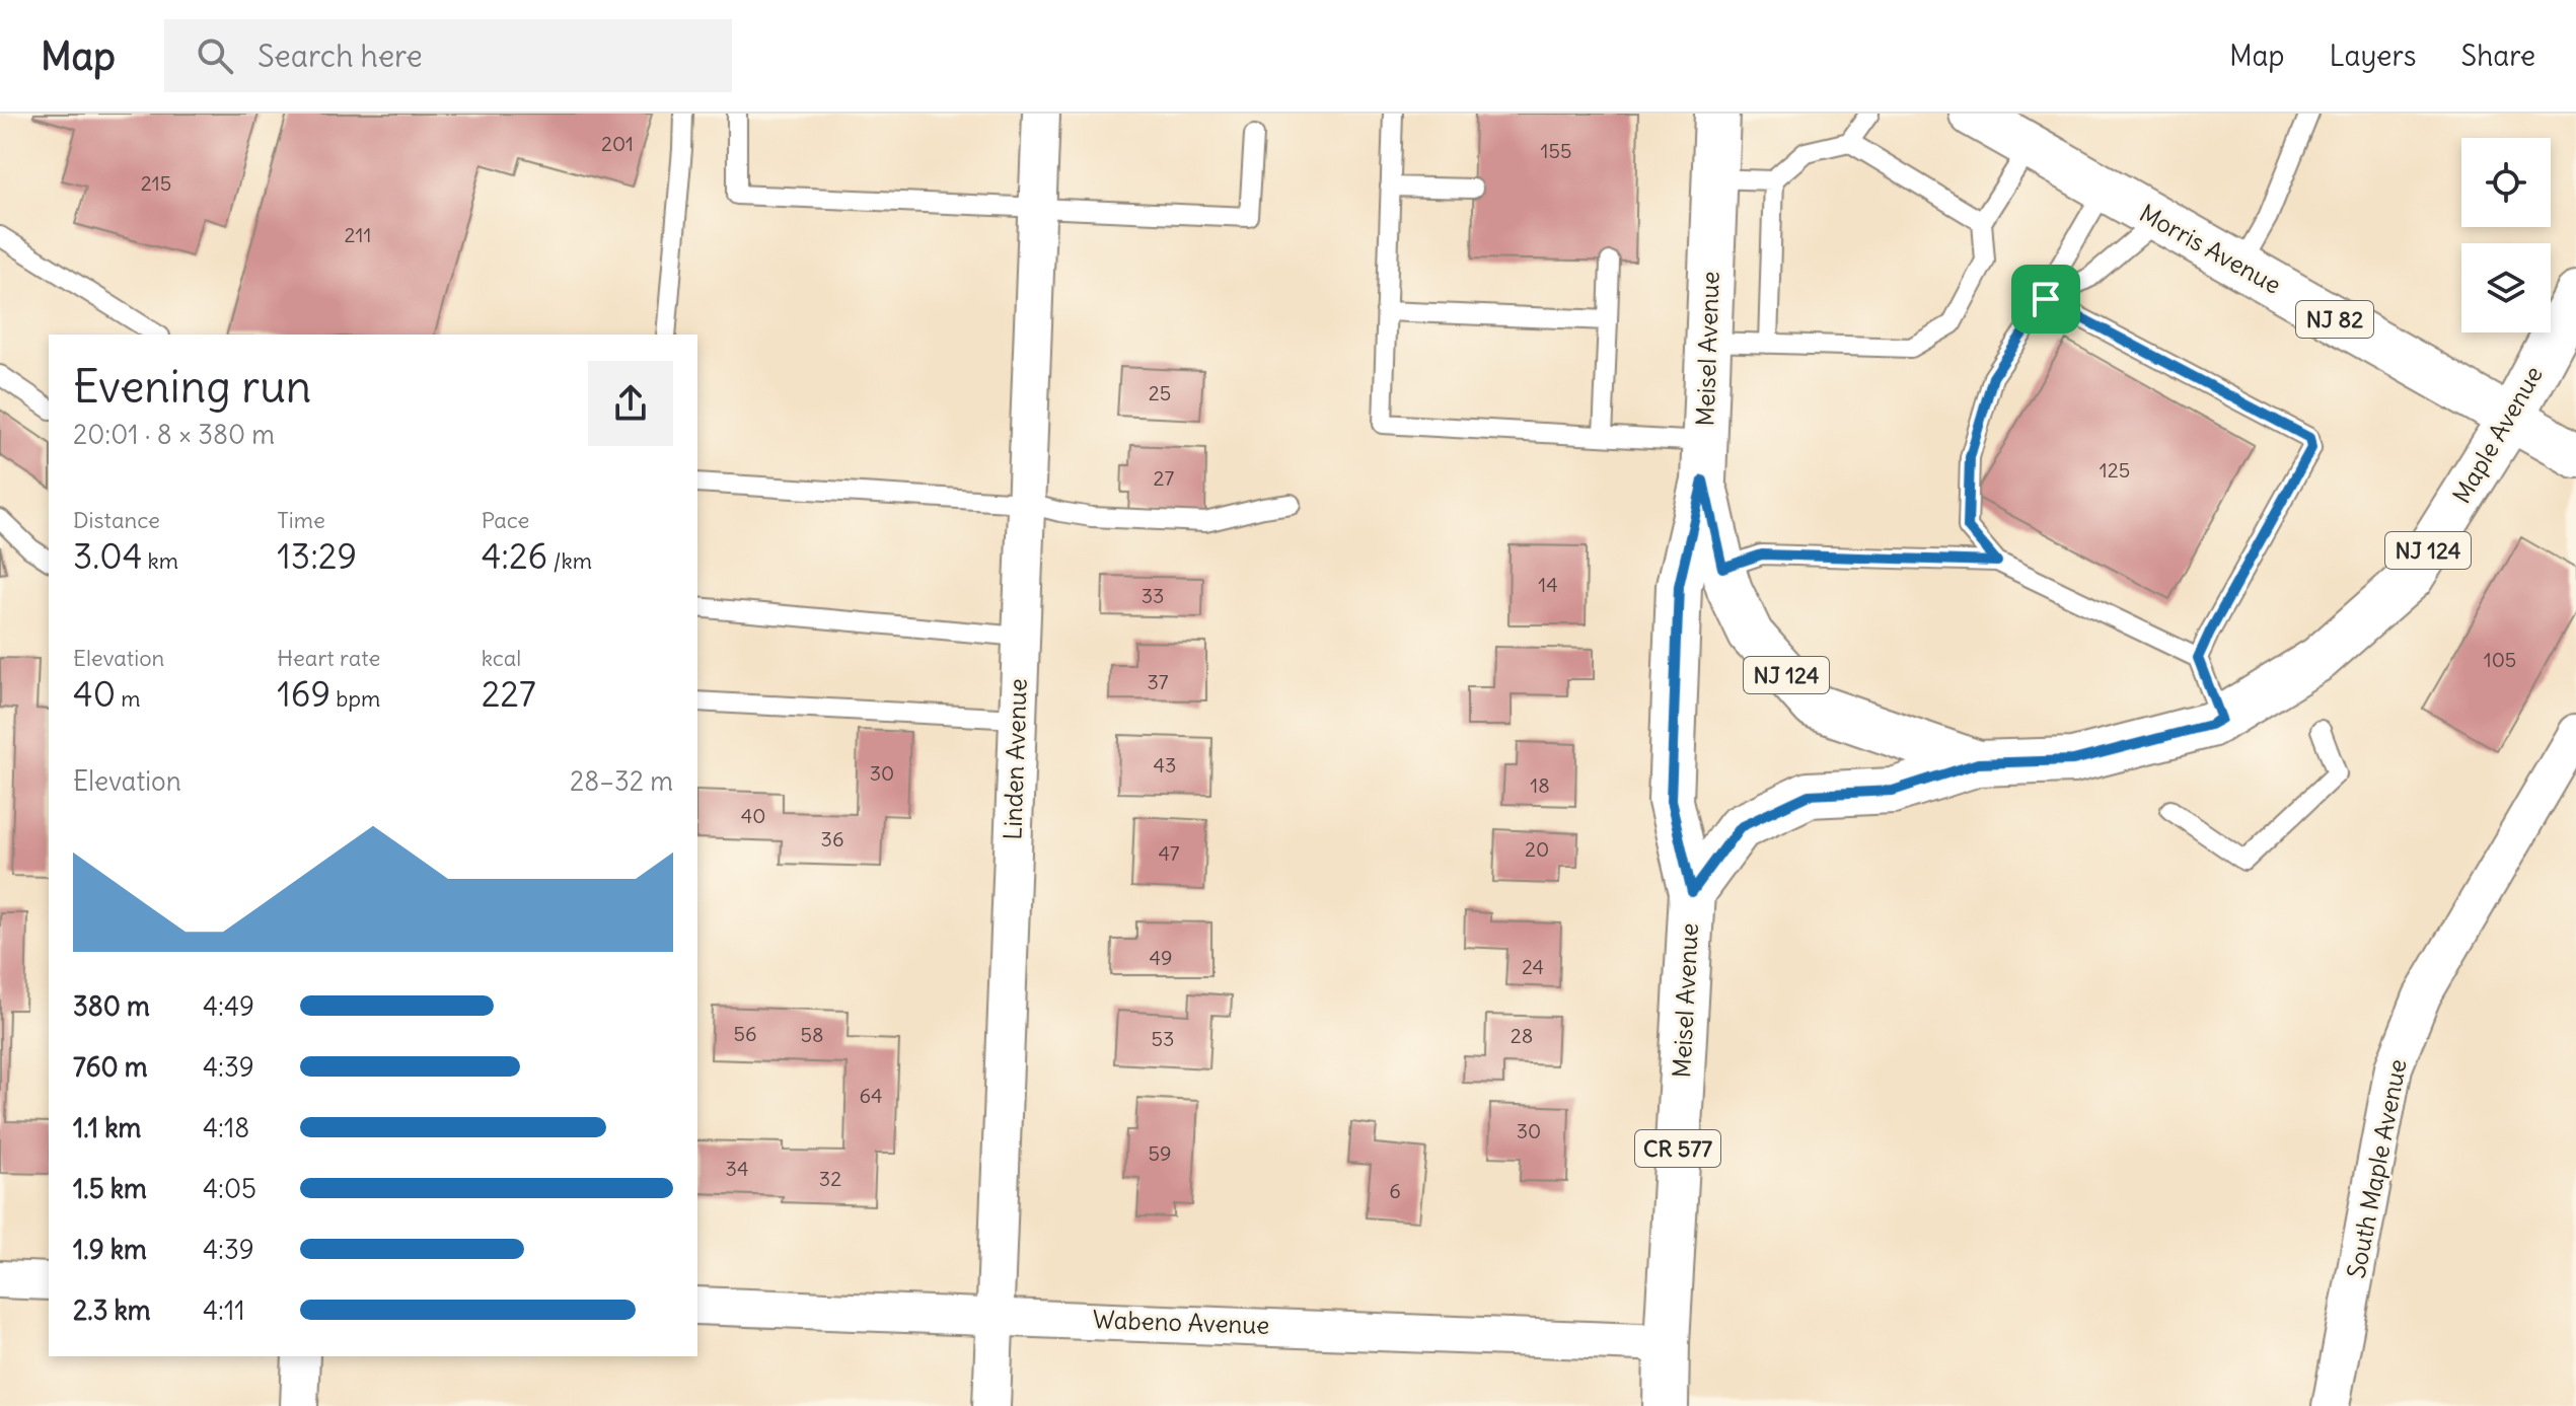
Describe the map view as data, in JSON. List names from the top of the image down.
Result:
{
  "streets": {
    "main road": [
      "Morris Avenue",
      "NJ 82",
      "Meisel Avenue",
      "Maple Avenue",
      "NJ 124",
      "CR 577"
    ],
    "street": ["Linden Avenue", "South Maple Avenue", "Wabeno Avenue"]
  },
  "crossings": [
    ["Morris Avenue", "Maple Avenue"],
    ["Meisel Avenue", "Maple Avenue"],
    ["Meisel Avenue", "Wabeno Avenue"],
    ["Linden Avenue", "Wabeno Avenue"]
  ],
  "house_numbers": [
    "201",
    "155",
    "215",
    "211",
    "25",
    "125",
    "27",
    "14",
    "33",
    "105",
    "37",
    "43",
    "30",
    "18",
    "40",
    "36",
    "20",
    "47",
    "49",
    "24",
    "56",
    "58",
    "28",
    "53",
    "64",
    "30",
    "59",
    "34",
    "32",
    "6"
  ],
  "page": {
    "header": "Map",
    "search": "Search here",
    "nav": ["Map", "Layers", "Share"],
    "heading": ["Evening run", "20:01 · 8 × 380 m"],
    "stats": [
      ["Distance", "3.04 km"],
      ["Time", "13:29"],
      ["Pace", "4:26 /km"],
      ["Elevation", "40 m"],
      ["Heart rate", "169 bpm"],
      ["kcal", "227"]
    ],
    "chart": ["Elevation", "28–32 m"],
    "list": [
      {
        "name": "380 m",
        "note": "4:49"
      },
      {
        "name": "760 m",
        "note": "4:39"
      },
      {
        "name": "1.1 km",
        "note": "4:18"
      },
      {
        "name": "1.5 km",
        "note": "4:05"
      },
      {
        "name": "1.9 km",
        "note": "4:39"
      },
      {
        "name": "2.3 km",
        "note": "4:11"
      }
    ]
  }
}
